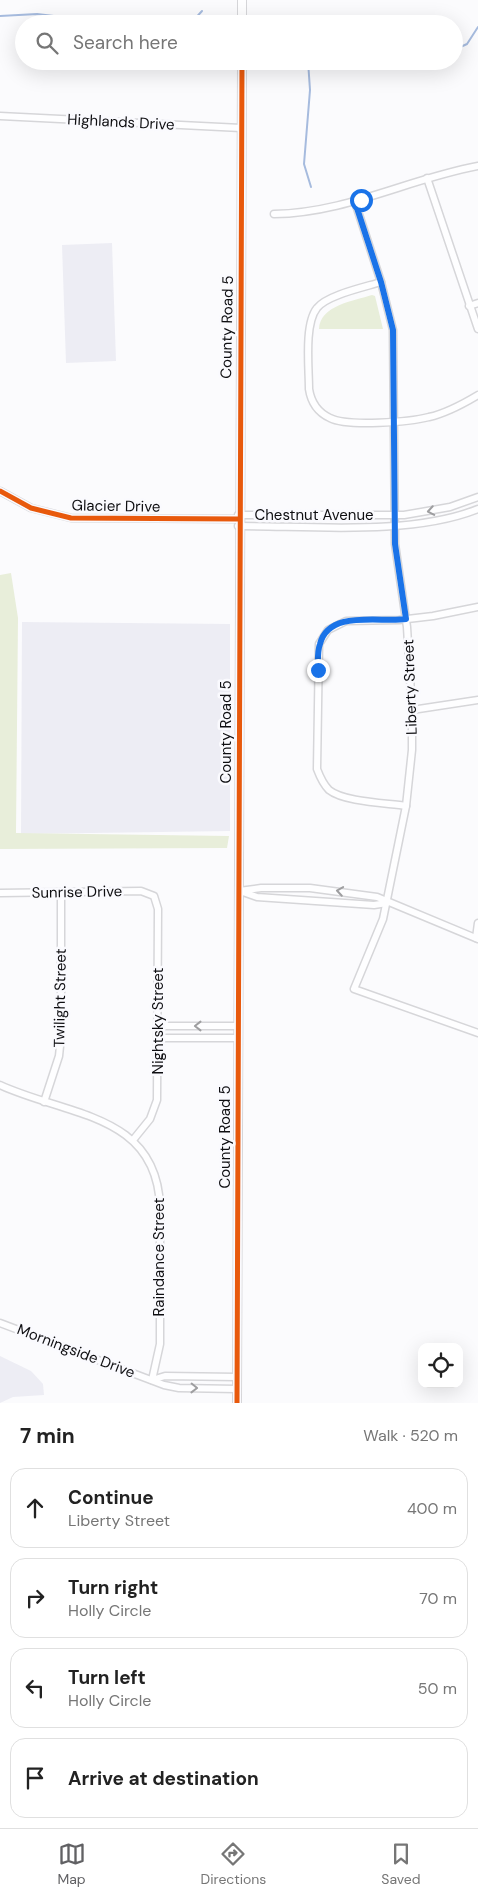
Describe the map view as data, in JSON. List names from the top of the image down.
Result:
{
  "streets": {
    "street": [
      "Highlands Drive",
      "County Road 5",
      "Glacier Drive",
      "Chestnut Avenue",
      "Liberty Street",
      "Sunrise Drive",
      "Twilight Street",
      "Nightsky Street",
      "Raindance Street",
      "Morningside Drive"
    ]
  },
  "crossings": [
    ["Highlands Drive", "County Road 5"],
    ["County Road 5", "Glacier Drive"],
    ["County Road 5", "Chestnut Avenue"],
    ["County Road 5", "Morningside Drive"],
    ["Glacier Drive", "Chestnut Avenue"],
    ["Chestnut Avenue", "Liberty Street"],
    ["Sunrise Drive", "Twilight Street"],
    ["Sunrise Drive", "Nightsky Street"],
    ["Nightsky Street", "Raindance Street"],
    ["Raindance Street", "Morningside Drive"]
  ],
  "page": {
    "search": "Search here",
    "heading": ["7 min", "Walk · 520 m"],
    "list": [
      ["Continue", "Liberty Street", "400 m"],
      ["Turn right", "Holly Circle", "70 m"],
      ["Turn left", "Holly Circle", "50 m"],
      "Arrive at destination"
    ],
    "nav": ["Map", "Directions", "Saved"]
  }
}
